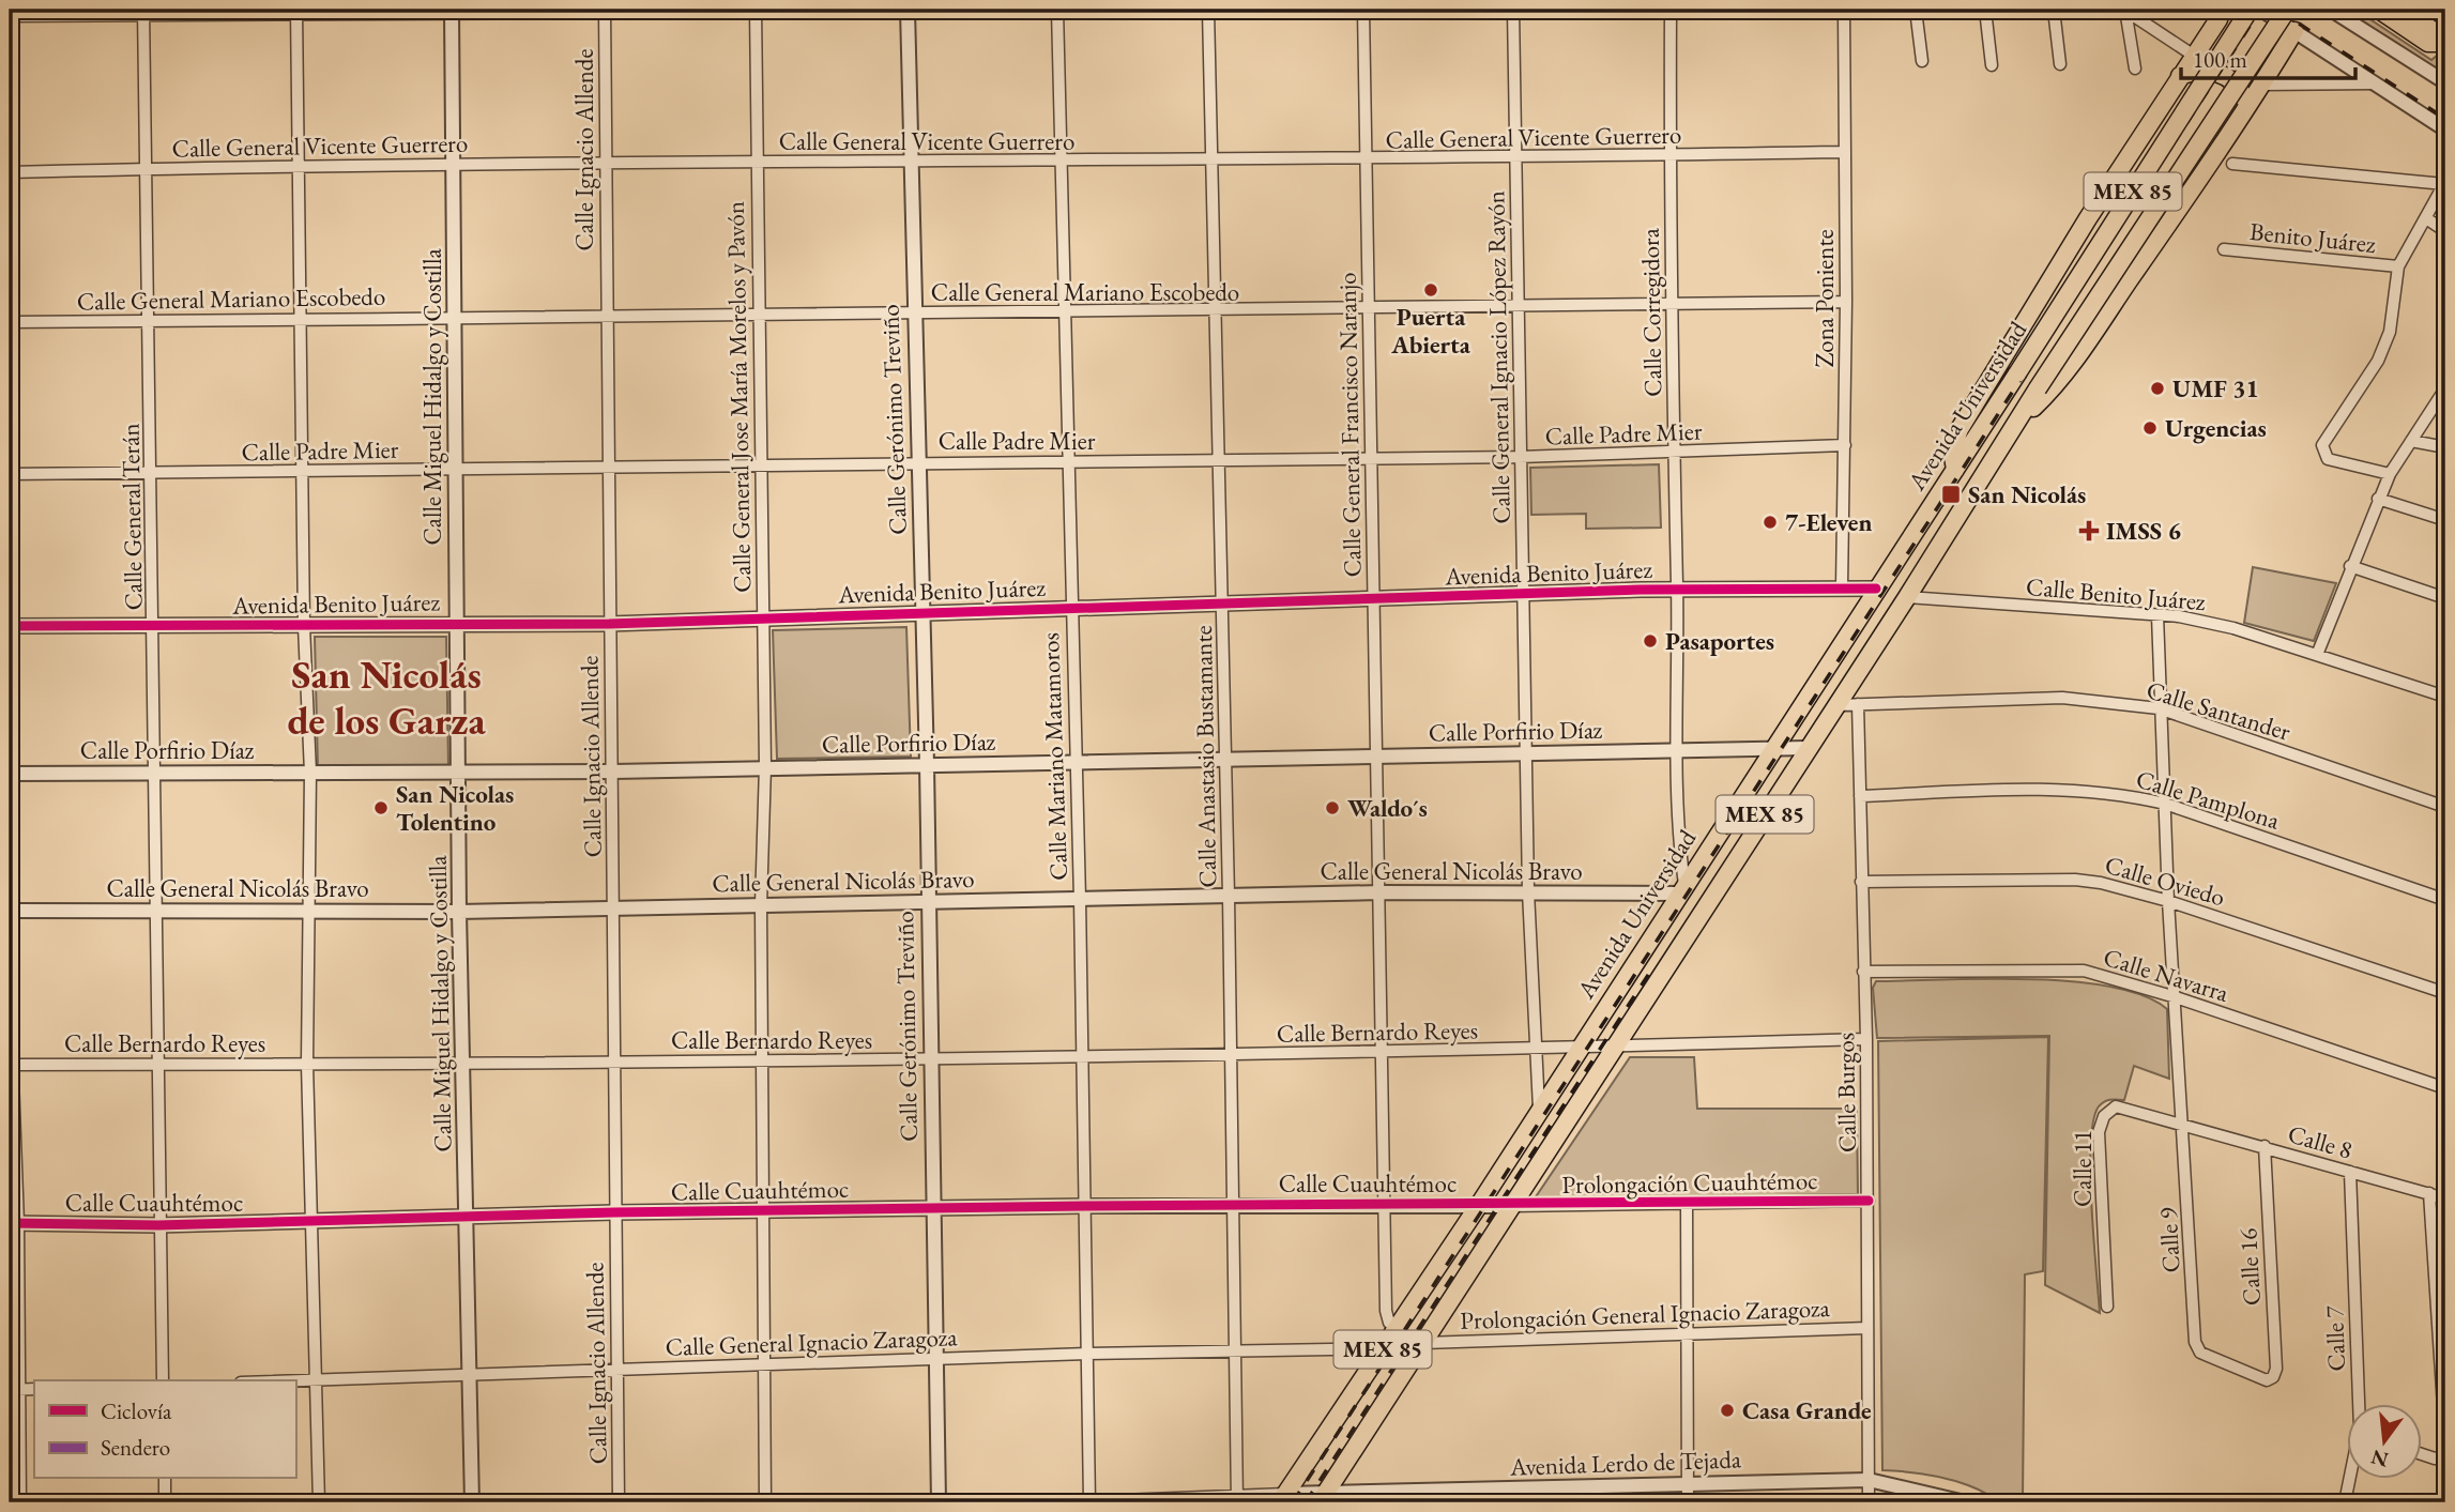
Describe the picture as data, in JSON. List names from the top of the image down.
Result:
{
  "streets": {
    "highway": ["MEX 85", "Avenida Universidad"],
    "street": [
      "Calle General Vicente Guerrero",
      "Calle Ignacio Allende",
      "Benito Juárez",
      "Calle General Mariano Escobedo",
      "Zona Poniente",
      "Calle Corregidora",
      "Calle General Ignacio López Rayón",
      "Calle Miguel Hidalgo y Costilla",
      "Calle General Jose María Morelos y Pavón",
      "Calle Gerónimo Treviño",
      "Calle General Francisco Naranjo",
      "Calle Padre Mier",
      "Calle General Terán",
      "Avenida Benito Juárez",
      "Calle Benito Juárez",
      "Calle Santander",
      "Calle Porfirio Díaz",
      "Calle Mariano Matamoros",
      "Calle Anastasio Bustamante",
      "Calle Pamplona",
      "Calle General Nicolás Bravo",
      "Calle Oviedo",
      "Calle Navarra",
      "Calle Bernardo Reyes",
      "Calle Burgos",
      "Calle 8",
      "Calle 11",
      "Prolongación Cuauhtémoc",
      "Calle Cuauhtémoc",
      "Calle 9",
      "Calle 16",
      "Prolongación General Ignacio Zaragoza",
      "Calle 7",
      "Calle General Ignacio Zaragoza",
      "Avenida Lerdo de Tejada"
    ]
  },
  "crossings": [
    ["Calle General Vicente Guerrero", "Calle Ignacio Allende"],
    ["Calle General Vicente Guerrero", "Zona Poniente"],
    ["Calle General Vicente Guerrero", "Calle Corregidora"],
    ["Calle General Vicente Guerrero", "Calle General Ignacio López Rayón"],
    ["Calle General Vicente Guerrero", "Calle Miguel Hidalgo y Costilla"],
    ["Calle General Vicente Guerrero", "Calle General Jose María Morelos y Pavón"],
    ["Calle General Vicente Guerrero", "Calle Gerónimo Treviño"],
    ["Calle General Vicente Guerrero", "Calle General Francisco Naranjo"],
    ["Calle General Vicente Guerrero", "Calle General Terán"],
    ["Calle General Vicente Guerrero", "Calle Mariano Matamoros"],
    ["Calle General Vicente Guerrero", "Calle Anastasio Bustamante"],
    ["Calle Ignacio Allende", "Calle General Mariano Escobedo"],
    ["Calle Ignacio Allende", "Calle Padre Mier"],
    ["Calle Ignacio Allende", "Avenida Benito Juárez"],
    ["Calle Ignacio Allende", "Calle Porfirio Díaz"],
    ["Calle Ignacio Allende", "Calle General Nicolás Bravo"],
    ["Calle Ignacio Allende", "Calle Bernardo Reyes"],
    ["Calle Ignacio Allende", "Calle Cuauhtémoc"],
    ["Calle Ignacio Allende", "Calle General Ignacio Zaragoza"],
    ["Calle General Mariano Escobedo", "Zona Poniente"],
    ["Calle General Mariano Escobedo", "Calle Corregidora"],
    ["Calle General Mariano Escobedo", "Calle General Ignacio López Rayón"],
    ["Calle General Mariano Escobedo", "Calle Miguel Hidalgo y Costilla"],
    ["Calle General Mariano Escobedo", "Calle General Jose María Morelos y Pavón"],
    ["Calle General Mariano Escobedo", "Calle Gerónimo Treviño"],
    ["Calle General Mariano Escobedo", "Calle General Francisco Naranjo"],
    ["Calle General Mariano Escobedo", "Calle General Terán"],
    ["Calle General Mariano Escobedo", "Calle Mariano Matamoros"],
    ["Calle General Mariano Escobedo", "Calle Anastasio Bustamante"],
    ["Zona Poniente", "Calle Padre Mier"],
    ["Zona Poniente", "Avenida Benito Juárez"],
    ["Calle Corregidora", "Avenida Universidad"],
    ["Calle Corregidora", "Calle Padre Mier"],
    ["Calle Corregidora", "Avenida Benito Juárez"],
    ["Calle Corregidora", "Calle Porfirio Díaz"],
    ["Calle Corregidora", "Calle General Nicolás Bravo"],
    ["Calle General Ignacio López Rayón", "Avenida Universidad"],
    ["Calle General Ignacio López Rayón", "Calle Padre Mier"],
    ["Calle General Ignacio López Rayón", "Avenida Benito Juárez"],
    ["Calle General Ignacio López Rayón", "Calle Porfirio Díaz"],
    ["Calle General Ignacio López Rayón", "Calle General Nicolás Bravo"],
    ["Calle General Ignacio López Rayón", "Calle Bernardo Reyes"],
    ["Calle Miguel Hidalgo y Costilla", "Calle Padre Mier"],
    ["Calle Miguel Hidalgo y Costilla", "Avenida Benito Juárez"],
    ["Calle Miguel Hidalgo y Costilla", "Calle Porfirio Díaz"],
    ["Calle Miguel Hidalgo y Costilla", "Calle General Nicolás Bravo"],
    ["Calle Miguel Hidalgo y Costilla", "Calle Bernardo Reyes"],
    ["Calle Miguel Hidalgo y Costilla", "Calle Cuauhtémoc"],
    ["Calle Miguel Hidalgo y Costilla", "Calle General Ignacio Zaragoza"],
    ["Calle General Jose María Morelos y Pavón", "Calle Padre Mier"],
    ["Calle General Jose María Morelos y Pavón", "Avenida Benito Juárez"],
    ["Calle General Jose María Morelos y Pavón", "Calle Porfirio Díaz"],
    ["Calle General Jose María Morelos y Pavón", "Calle General Nicolás Bravo"],
    ["Calle General Jose María Morelos y Pavón", "Calle Bernardo Reyes"],
    ["Calle General Jose María Morelos y Pavón", "Calle Cuauhtémoc"],
    ["Calle General Jose María Morelos y Pavón", "Calle General Ignacio Zaragoza"],
    ["Avenida Universidad", "Calle General Francisco Naranjo"],
    ["Avenida Universidad", "Avenida Benito Juárez"],
    ["Avenida Universidad", "Calle Benito Juárez"],
    ["Avenida Universidad", "Calle Santander"],
    ["Avenida Universidad", "Calle Porfirio Díaz"],
    ["Avenida Universidad", "Calle General Nicolás Bravo"],
    ["Avenida Universidad", "Calle Bernardo Reyes"],
    ["Avenida Universidad", "Prolongación Cuauhtémoc"],
    ["Avenida Universidad", "Calle Cuauhtémoc"],
    ["Avenida Universidad", "Prolongación General Ignacio Zaragoza"],
    ["Avenida Universidad", "Calle General Ignacio Zaragoza"],
    ["Avenida Universidad", "Avenida Lerdo de Tejada"],
    ["Calle Gerónimo Treviño", "Calle Padre Mier"],
    ["Calle Gerónimo Treviño", "Avenida Benito Juárez"],
    ["Calle Gerónimo Treviño", "Calle Porfirio Díaz"],
    ["Calle Gerónimo Treviño", "Calle General Nicolás Bravo"],
    ["Calle Gerónimo Treviño", "Calle Bernardo Reyes"],
    ["Calle Gerónimo Treviño", "Calle Cuauhtémoc"],
    ["Calle Gerónimo Treviño", "Calle General Ignacio Zaragoza"],
    ["Calle General Francisco Naranjo", "Calle Padre Mier"],
    ["Calle General Francisco Naranjo", "Avenida Benito Juárez"],
    ["Calle General Francisco Naranjo", "Calle Porfirio Díaz"],
    ["Calle General Francisco Naranjo", "Calle General Nicolás Bravo"],
    ["Calle General Francisco Naranjo", "Calle Bernardo Reyes"],
    ["Calle General Francisco Naranjo", "Calle Cuauhtémoc"],
    ["Calle Padre Mier", "Calle General Terán"],
    ["Calle Padre Mier", "Calle Mariano Matamoros"],
    ["Calle Padre Mier", "Calle Anastasio Bustamante"],
    ["Calle General Terán", "Avenida Benito Juárez"],
    ["Calle General Terán", "Calle Porfirio Díaz"],
    ["Calle General Terán", "Calle General Nicolás Bravo"],
    ["Calle General Terán", "Calle Bernardo Reyes"],
    ["Calle General Terán", "Calle Cuauhtémoc"],
    ["Avenida Benito Juárez", "Calle Mariano Matamoros"],
    ["Avenida Benito Juárez", "Calle Anastasio Bustamante"],
    ["Calle Benito Juárez", "Calle 9"],
    ["Calle Santander", "Calle Burgos"],
    ["Calle Santander", "Calle 9"],
    ["Calle Porfirio Díaz", "Calle Mariano Matamoros"],
    ["Calle Porfirio Díaz", "Calle Anastasio Bustamante"],
    ["Calle Mariano Matamoros", "Calle General Nicolás Bravo"],
    ["Calle Mariano Matamoros", "Calle Bernardo Reyes"],
    ["Calle Mariano Matamoros", "Calle Cuauhtémoc"],
    ["Calle Mariano Matamoros", "Calle General Ignacio Zaragoza"],
    ["Calle Anastasio Bustamante", "Calle General Nicolás Bravo"],
    ["Calle Anastasio Bustamante", "Calle Bernardo Reyes"],
    ["Calle Anastasio Bustamante", "Calle Cuauhtémoc"],
    ["Calle Anastasio Bustamante", "Calle General Ignacio Zaragoza"],
    ["Calle Pamplona", "Calle Burgos"],
    ["Calle Pamplona", "Calle 9"],
    ["Calle Oviedo", "Calle Burgos"],
    ["Calle Oviedo", "Calle 9"],
    ["Calle Navarra", "Calle Burgos"],
    ["Calle Navarra", "Calle 9"],
    ["Calle Bernardo Reyes", "Calle Burgos"],
    ["Calle Burgos", "Prolongación Cuauhtémoc"],
    ["Calle Burgos", "Prolongación General Ignacio Zaragoza"],
    ["Calle Burgos", "Avenida Lerdo de Tejada"],
    ["Calle 8", "Calle 11"],
    ["Calle 8", "Calle 9"],
    ["Calle 8", "Calle 16"],
    ["Calle 8", "Calle 7"],
    ["Calle 11", "Calle 9"],
    ["Prolongación Cuauhtémoc", "Calle Cuauhtémoc"],
    ["Calle 9", "Calle 16"]
  ],
  "districts": ["San Nicolás de los Garza"],
  "places": {
    "other": [
      "Puerta Abierta",
      "UMF 31",
      "Urgencias",
      "7-Eleven",
      "Pasaportes",
      "San Nicolas Tolentino",
      "Waldo´s",
      "Casa Grande"
    ],
    "transit": ["San Nicolás"],
    "health": ["IMSS 6"]
  },
  "legend": ["Ciclovía", "Sendero"],
  "scale_bar": "100 m",
  "north": "bottom"
}
